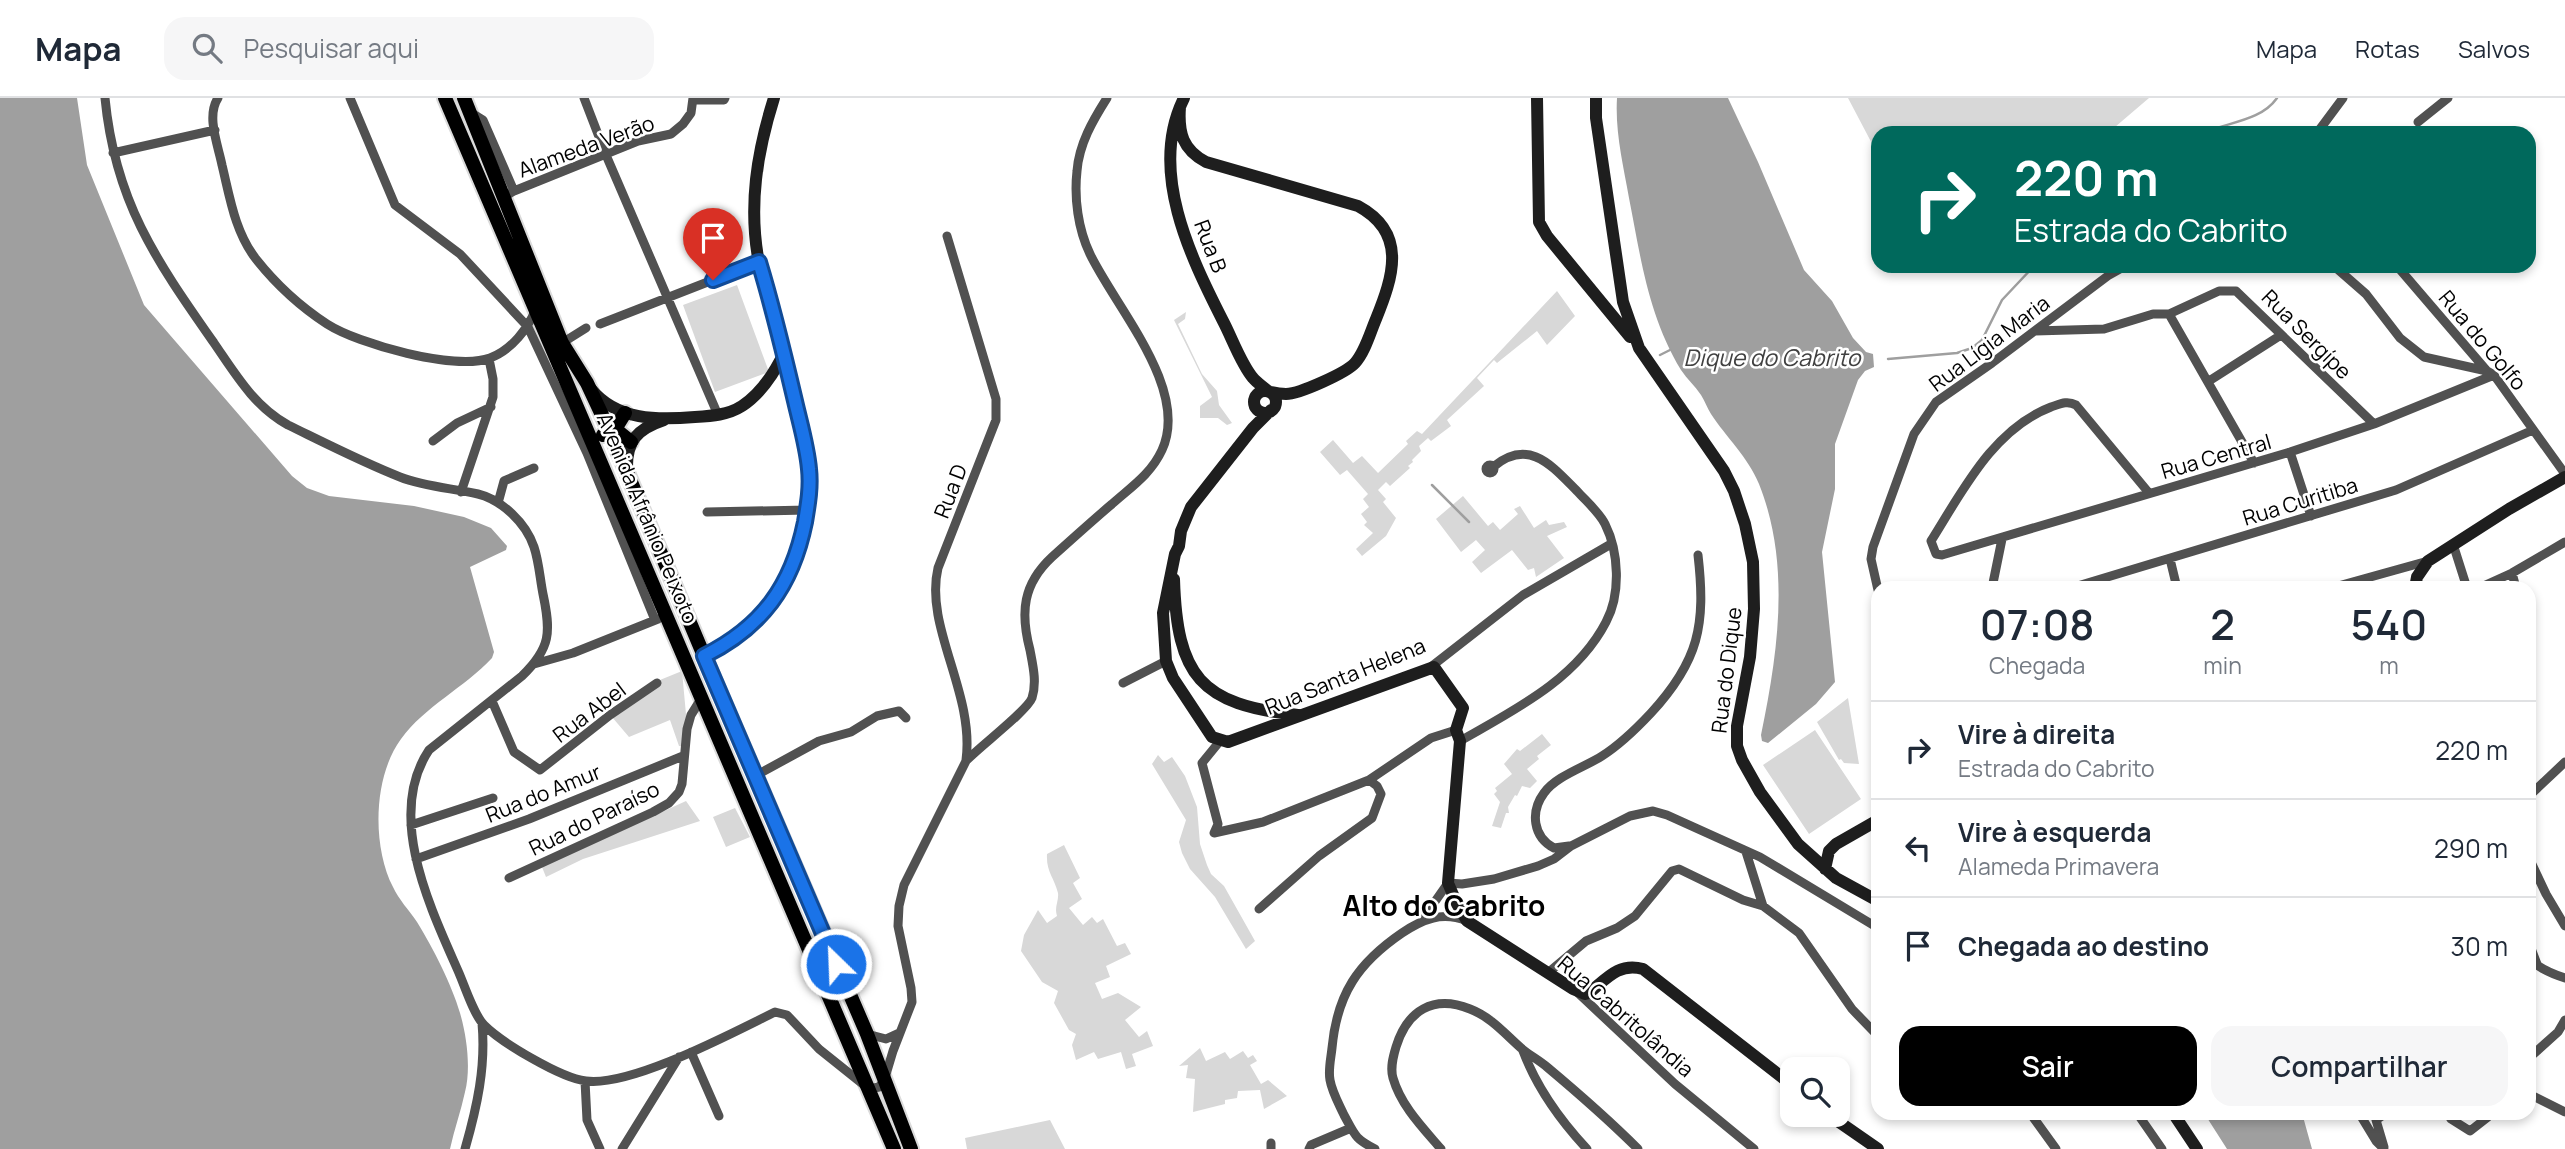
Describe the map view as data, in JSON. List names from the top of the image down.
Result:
{
  "streets": {
    "main road": ["Avenida Afrânio Peixoto"],
    "street": [
      "Alameda Verão",
      "Rua B",
      "Rua Sergípe",
      "Rua do Golfo",
      "Rua Lígia Maria",
      "Rua Central",
      "Rua D",
      "Rua Curitiba",
      "Rua do Dique",
      "Rua Santa Helena",
      "Rua Abel",
      "Rua do Amur",
      "Rua do Paraíso",
      "Rua Cabritolândia"
    ]
  },
  "crossings": [
    ["Alameda Verão", "Avenida Afrânio Peixoto"],
    ["Rua Sergípe", "Rua Lígia Maria"],
    ["Rua Sergípe", "Rua Central"],
    ["Rua do Golfo", "Rua Central"],
    ["Rua do Golfo", "Rua Curitiba"],
    ["Avenida Afrânio Peixoto", "Rua do Paraíso"],
    ["Rua do Amur", "Rua do Paraíso"]
  ],
  "districts": ["Alto do Cabrito"],
  "water": ["Dique do Cabrito"],
  "page": {
    "header": "Mapa",
    "search": "Pesquisar aqui",
    "nav": ["Mapa", "Rotas", "Salvos"],
    "turn": ["220 m", "Estrada do Cabrito"],
    "eta": [
      "07:08",
      "Chegada",
      "2",
      "min",
      "540",
      "m"
    ],
    "list": [
      {
        "name": "Vire à direita",
        "note": "Estrada do Cabrito",
        "value": "220 m"
      },
      {
        "name": "Vire à esquerda",
        "note": "Alameda Primavera",
        "value": "290 m"
      },
      {
        "name": "Chegada ao destino",
        "value": "30 m"
      }
    ],
    "buttons": ["Sair", "Compartilhar"]
  }
}
